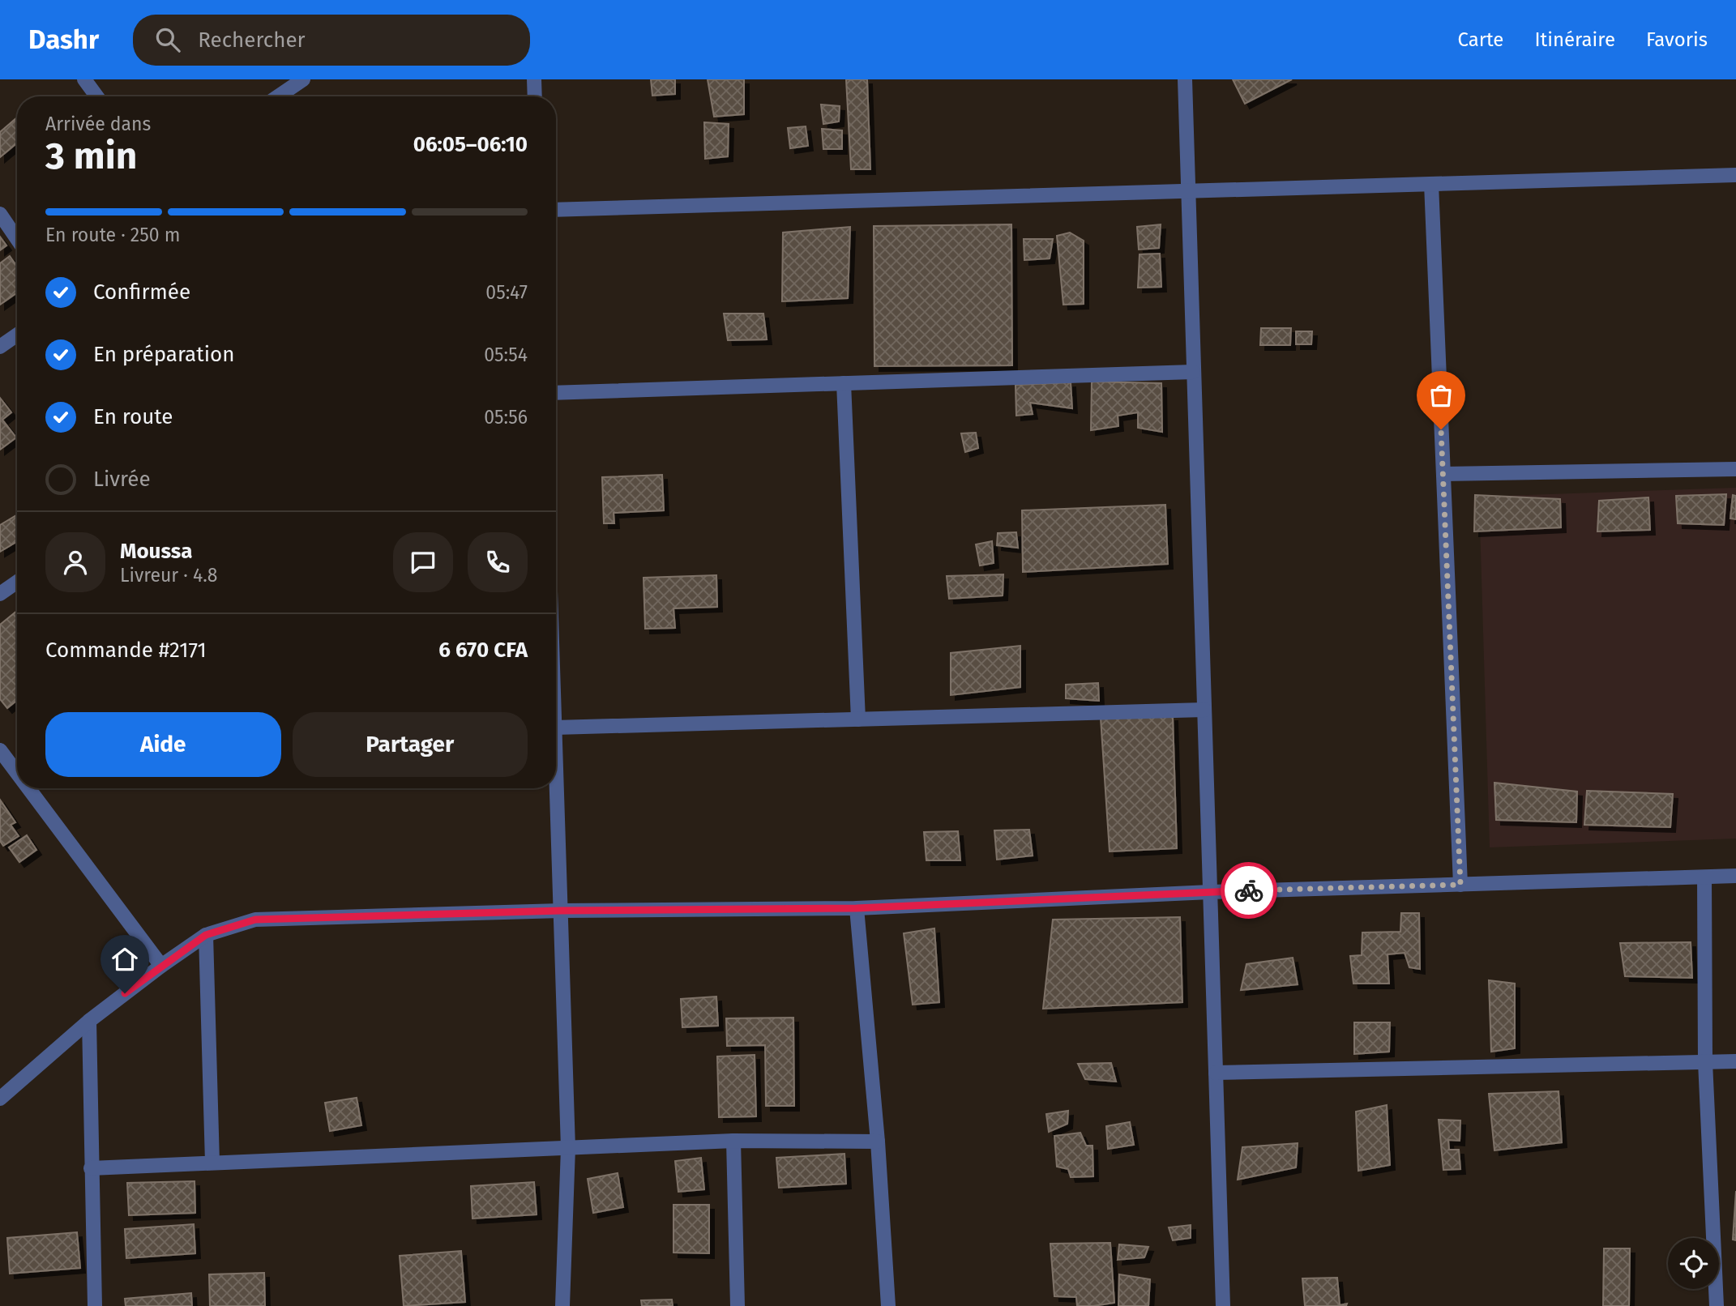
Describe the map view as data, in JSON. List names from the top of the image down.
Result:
{
  "page": {
    "header": "Dashr",
    "search": "Rechercher",
    "nav": ["Carte", "Itinéraire", "Favoris"],
    "heading": ["3 min", "Arrivée dans", "06:05–06:10"],
    "panel": [
      "Moussa",
      "Livreur · 4.8",
      "Commande #2171",
      "6 670 CFA"
    ],
    "bar": "En route · 250 m",
    "list": [
      ["Confirmée", "05:47"],
      ["En préparation", "05:54"],
      ["En route", "05:56"],
      "Livrée"
    ],
    "buttons": ["Aide", "Partager"]
  }
}
